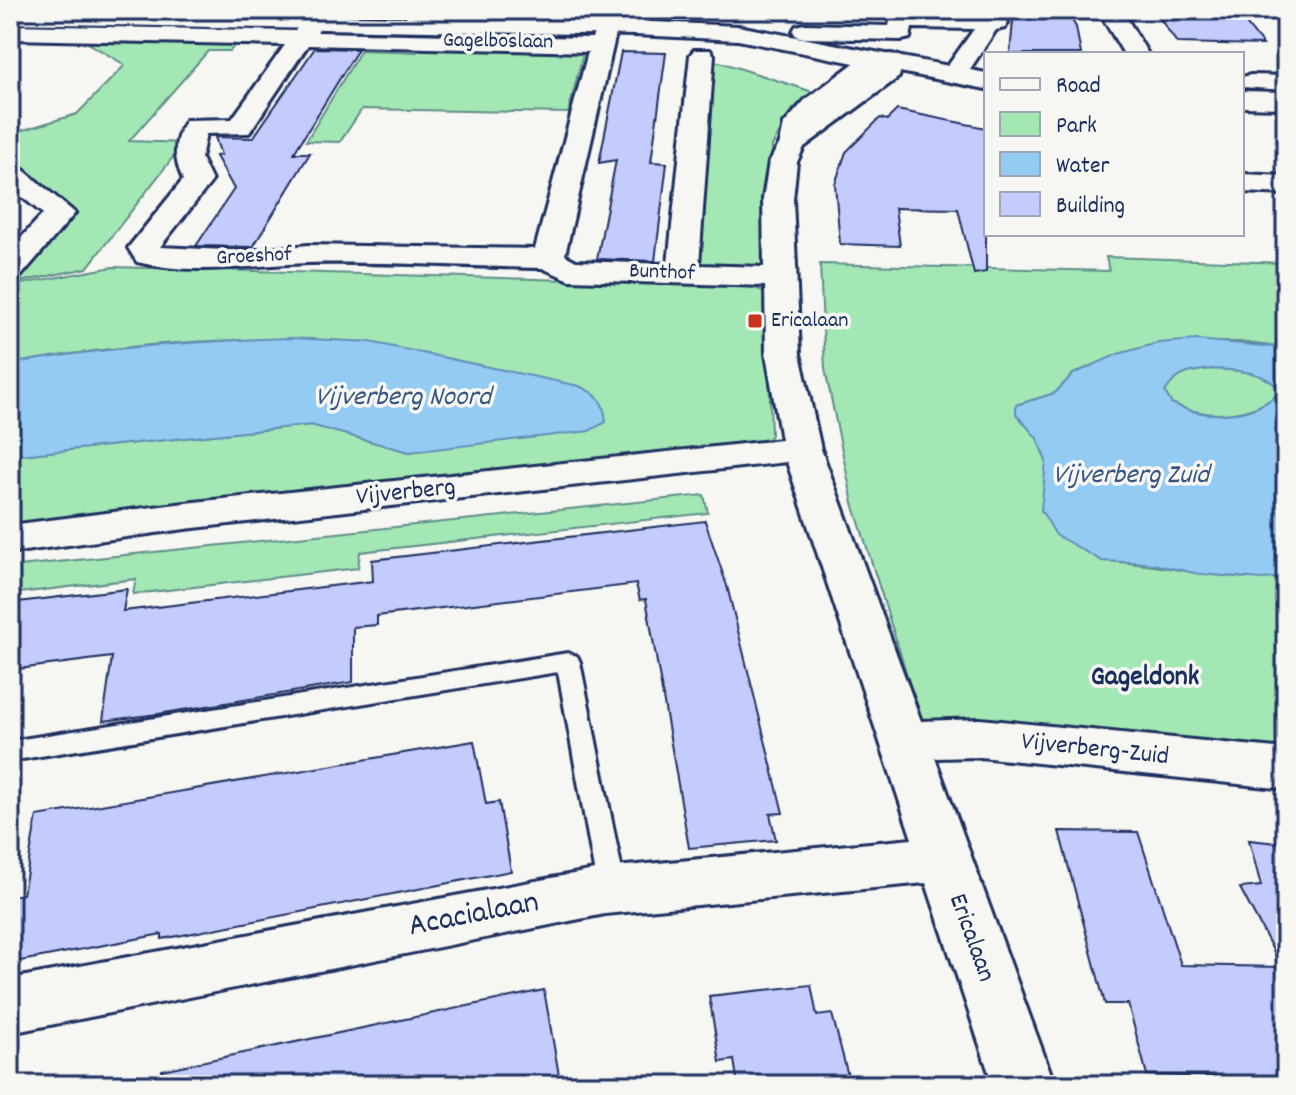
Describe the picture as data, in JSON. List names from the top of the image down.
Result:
{
  "streets": {
    "street": [
      "Gagelboslaan",
      "Groeshof",
      "Bunthof",
      "Vijverberg",
      "Vijverberg-Zuid",
      "Acacialaan",
      "Ericalaan"
    ]
  },
  "crossings": [
    ["Gagelboslaan", "Groeshof"],
    ["Gagelboslaan", "Ericalaan"],
    ["Groeshof", "Bunthof"],
    ["Bunthof", "Ericalaan"],
    ["Vijverberg", "Ericalaan"],
    ["Vijverberg-Zuid", "Ericalaan"],
    ["Acacialaan", "Ericalaan"]
  ],
  "districts": ["Gageldonk"],
  "water": ["Vijverberg Noord", "Vijverberg Zuid"],
  "places": {
    "transit": ["Ericalaan"]
  },
  "legend": [
    "Road",
    "Park",
    "Water",
    "Building"
  ]
}
